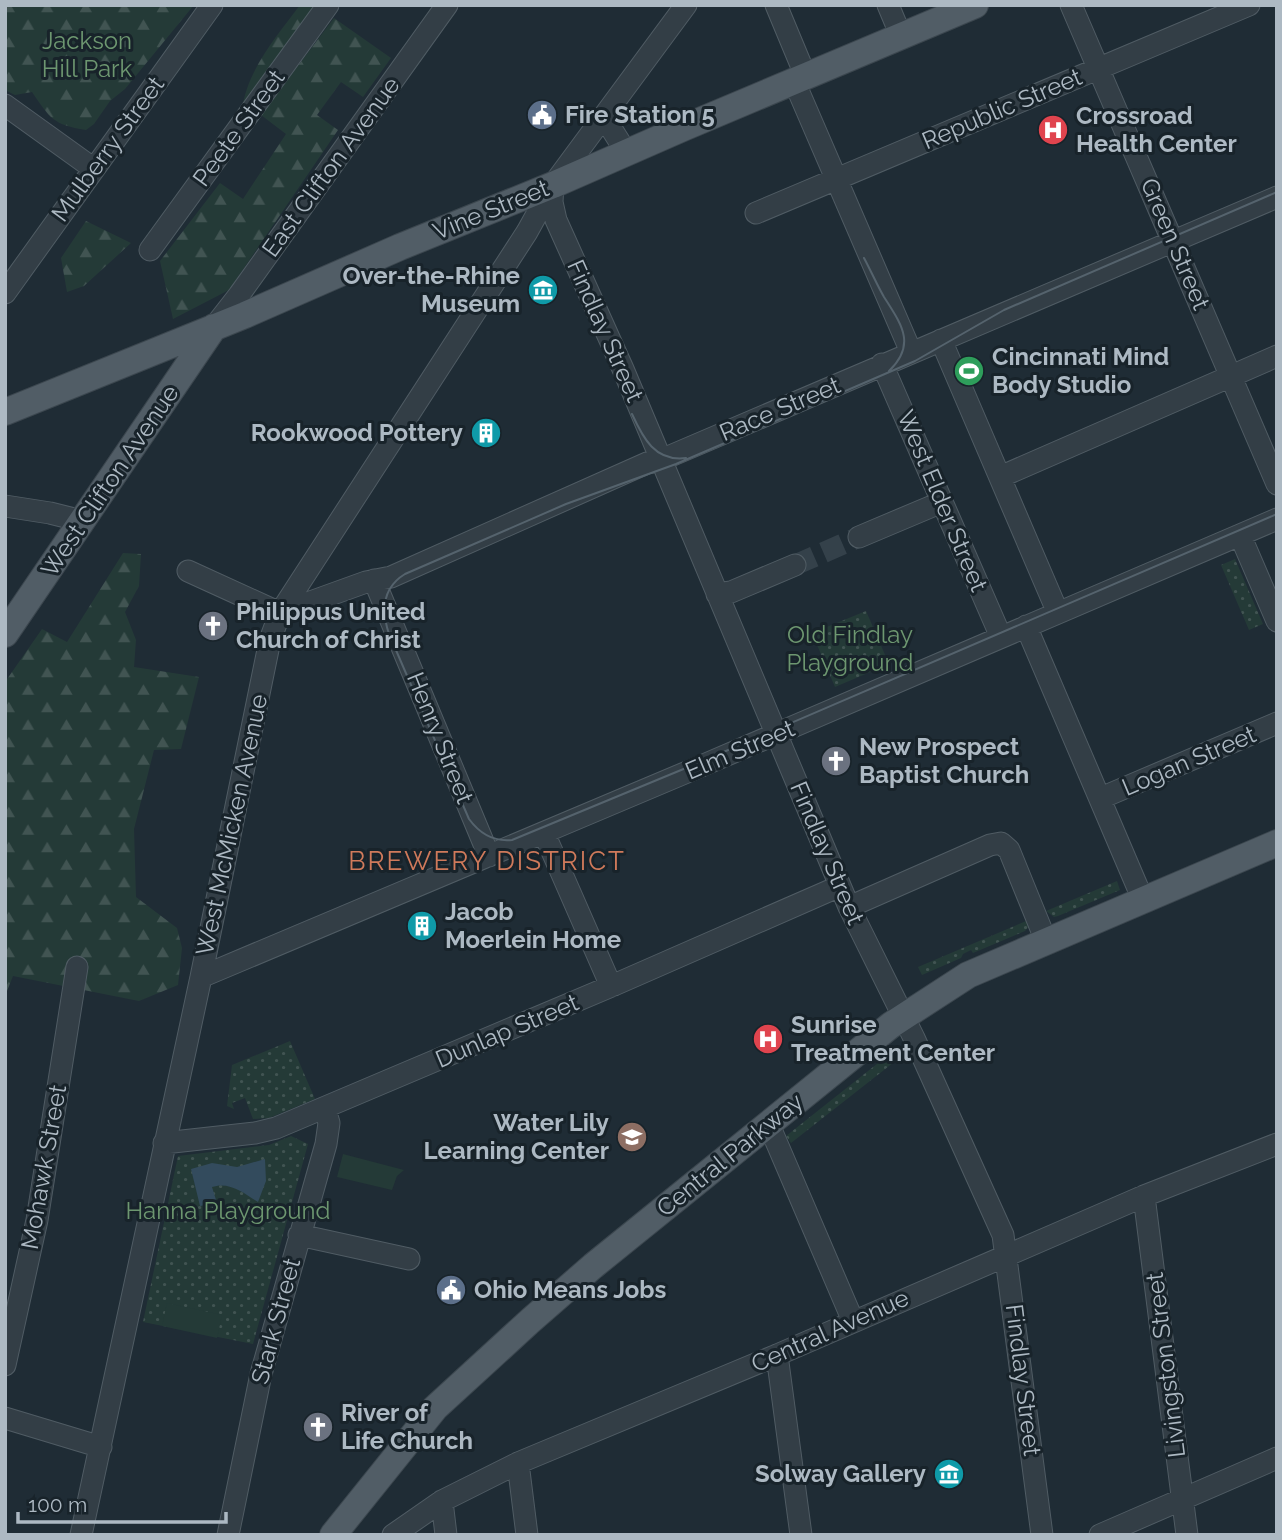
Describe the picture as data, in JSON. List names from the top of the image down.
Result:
{
  "streets": {
    "main road": ["Vine Street", "West Clifton Avenue", "Central Parkway"],
    "street": [
      "Republic Street",
      "Peete Street",
      "Mulberry Street",
      "East Clifton Avenue",
      "Green Street",
      "Findlay Street",
      "Race Street",
      "West Elder Street",
      "Henry Street",
      "Elm Street",
      "Logan Street",
      "West McMicken Avenue",
      "Dunlap Street",
      "Mohawk Street",
      "Stark Street",
      "Central Avenue",
      "Livingston Street"
    ]
  },
  "crossings": [
    ["Republic Street", "Green Street"],
    ["East Clifton Avenue", "Vine Street"],
    ["East Clifton Avenue", "West Clifton Avenue"],
    ["Vine Street", "Findlay Street"],
    ["Vine Street", "West Clifton Avenue"],
    ["Vine Street", "West McMicken Avenue"],
    ["Green Street", "Race Street"],
    ["Findlay Street", "Race Street"],
    ["Findlay Street", "Elm Street"],
    ["Findlay Street", "West McMicken Avenue"],
    ["Findlay Street", "Dunlap Street"],
    ["Findlay Street", "Central Parkway"],
    ["Findlay Street", "Central Avenue"],
    ["Race Street", "West Elder Street"],
    ["Race Street", "Henry Street"],
    ["Race Street", "West McMicken Avenue"],
    ["West Elder Street", "Elm Street"],
    ["Henry Street", "Elm Street"],
    ["Elm Street", "West McMicken Avenue"],
    ["West McMicken Avenue", "Dunlap Street"],
    ["Dunlap Street", "Stark Street"],
    ["Central Avenue", "Livingston Street"]
  ],
  "districts": ["BREWERY DISTRICT"],
  "parks": ["Jackson Hill Park", "Old Findlay Playground", "Hanna Playground"],
  "places": {
    "public building": ["Fire Station 5", "Ohio Means Jobs"],
    "hospital": ["Crossroad Health Center", "Sunrise Treatment Center"],
    "museum": ["Over-the-Rhine Museum", "Solway Gallery"],
    "sports": ["Cincinnati Mind Body Studio"],
    "building": ["Rookwood Pottery", "Jacob Moerlein Home"],
    "church": ["Philippus United Church of Christ", "New Prospect Baptist Church", "River of Life Church"],
    "school or university": ["Water Lily Learning Center"]
  },
  "scale_bar": "100 m"
}
